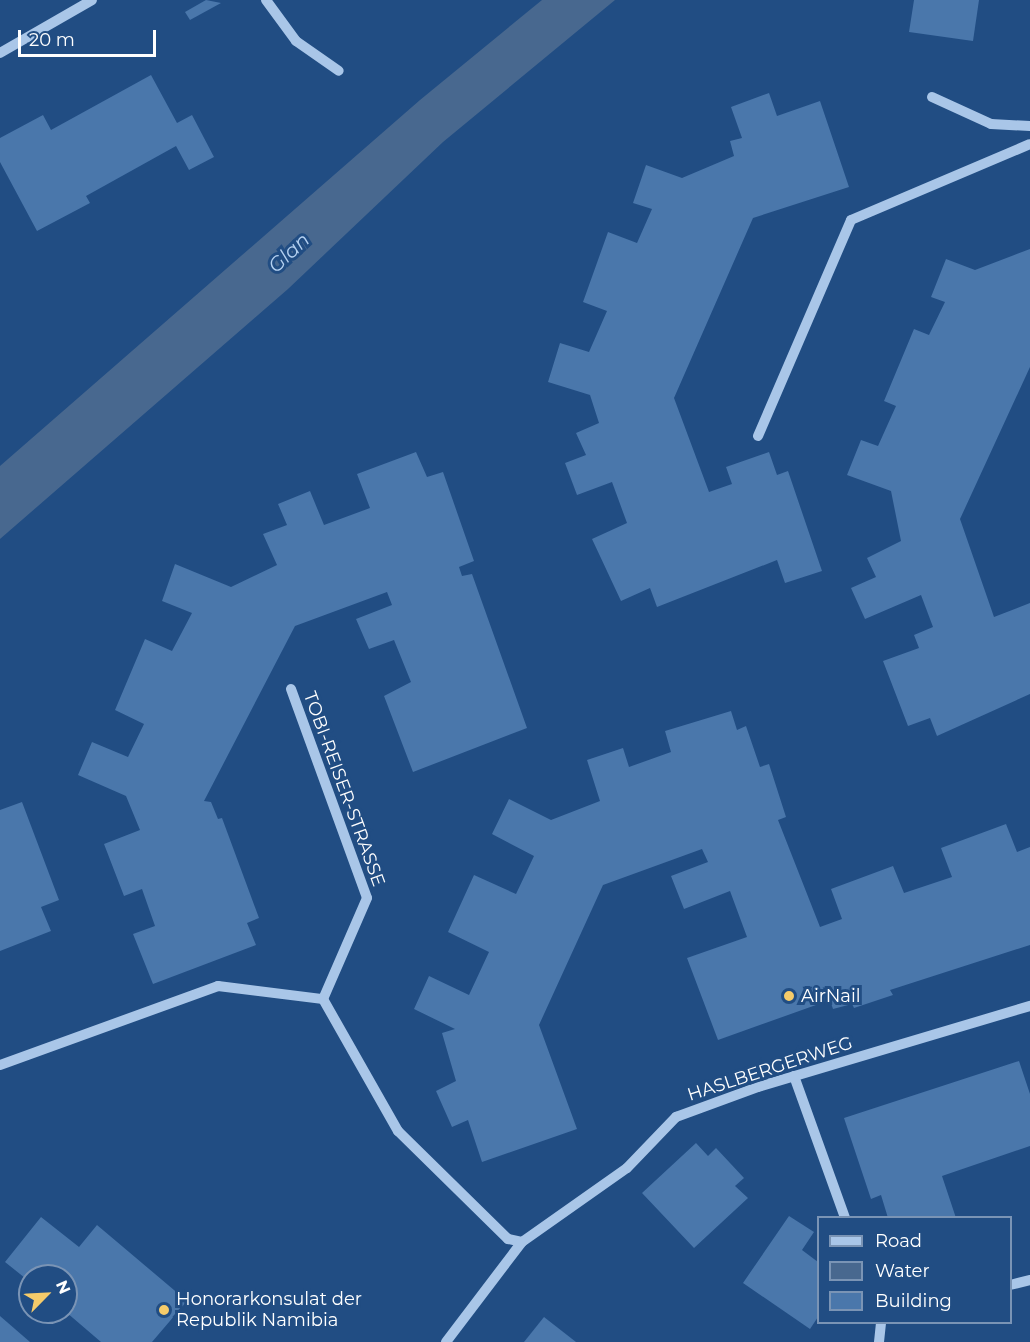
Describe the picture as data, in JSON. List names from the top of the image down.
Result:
{
  "streets": {
    "street": ["TOBI-REISER-STRASSE", "HASLBERGERWEG"]
  },
  "water": ["Glan"],
  "places": ["AirNail", "Honorarkonsulat der Republik Namibia"],
  "legend": ["Road", "Water", "Building"],
  "scale_bar": "20 m",
  "north": "top right"
}
